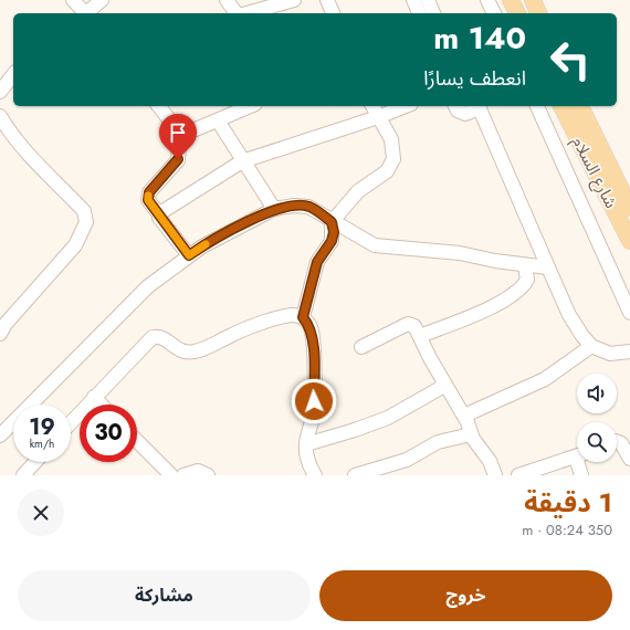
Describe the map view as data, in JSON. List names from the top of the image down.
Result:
{
  "streets": {
    "main road": ["شارع السلام"]
  },
  "page": {
    "turn": ["140 m", "انعطف يسارًا"],
    "speed": "19 km/h",
    "limit": "30",
    "heading": ["1 دقيقة", "350 m · 08:24"],
    "buttons": ["خروج", "مشاركة"]
  }
}
